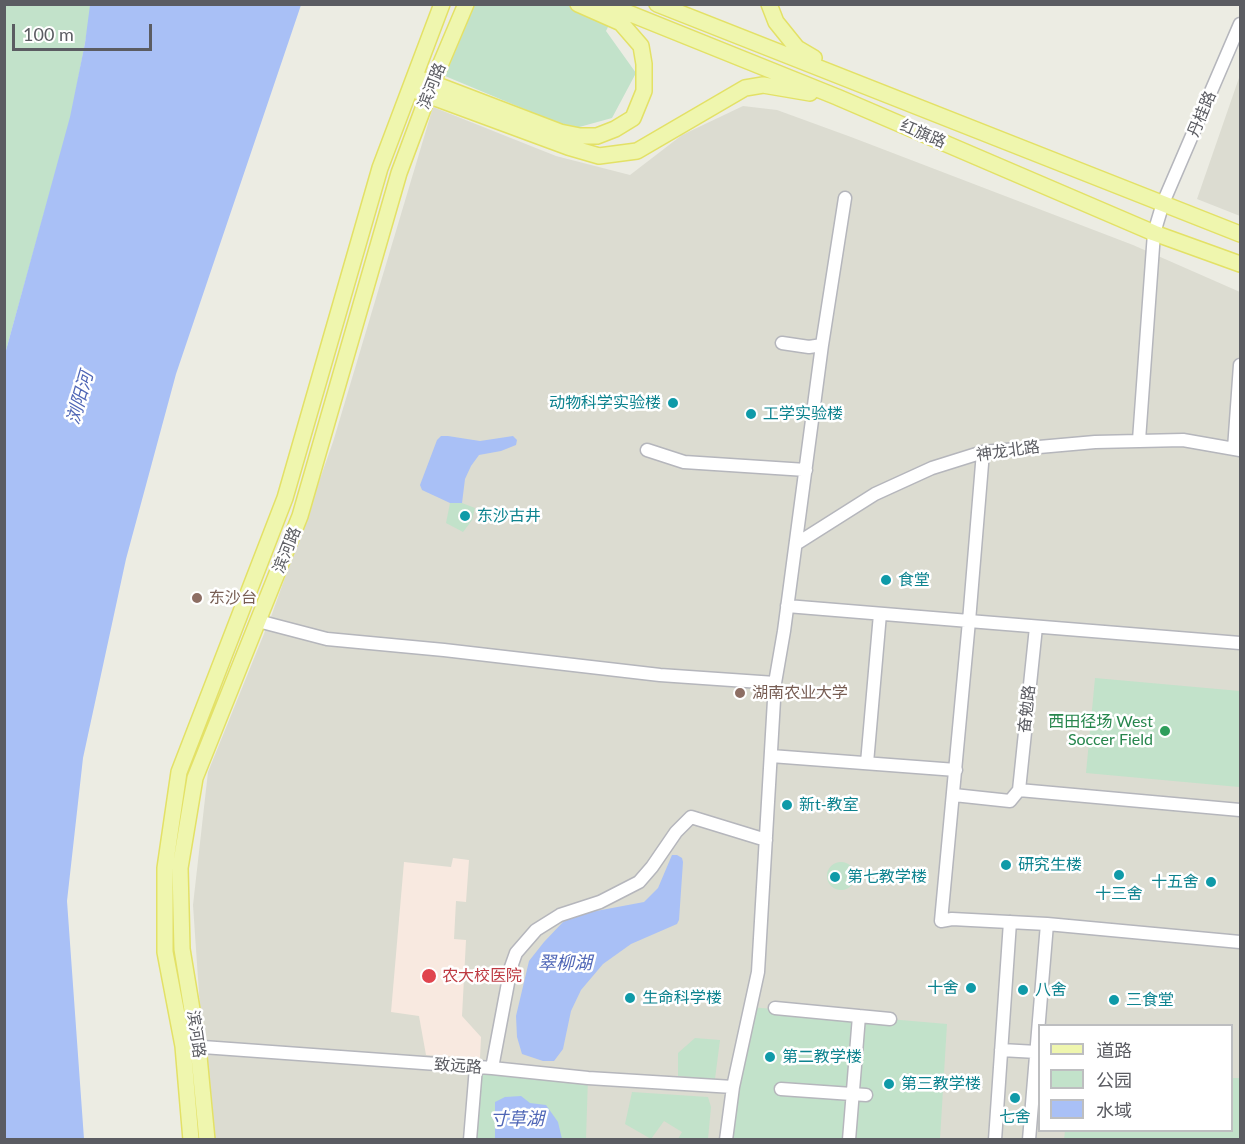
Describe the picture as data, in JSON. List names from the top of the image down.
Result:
{
  "streets": {
    "main road": ["滨河路", "红旗路"],
    "street": [
      "丹桂路",
      "神龙北路",
      "奋勉路",
      "致远路"
    ]
  },
  "crossings": [
    ["滨河路", "致远路"],
    ["丹桂路", "红旗路"],
    ["丹桂路", "神龙北路"]
  ],
  "water": ["浏阳河", "翠柳湖", "寸草湖"],
  "places": [
    "动物科学实验楼",
    "工学实验楼",
    "东沙古井",
    "食堂",
    "东沙台",
    "湖南农业大学",
    "西田径场 West Soccer Field",
    "新t-教室",
    "研究生楼",
    "十三舍",
    "第七教学楼",
    "十五舍",
    "农大校医院",
    "十舍",
    "八舍",
    "生命科学楼",
    "三食堂",
    "第二教学楼",
    "第三教学楼",
    "七舍"
  ],
  "legend": ["道路", "公园", "水域"],
  "scale_bar": "100 m"
}
